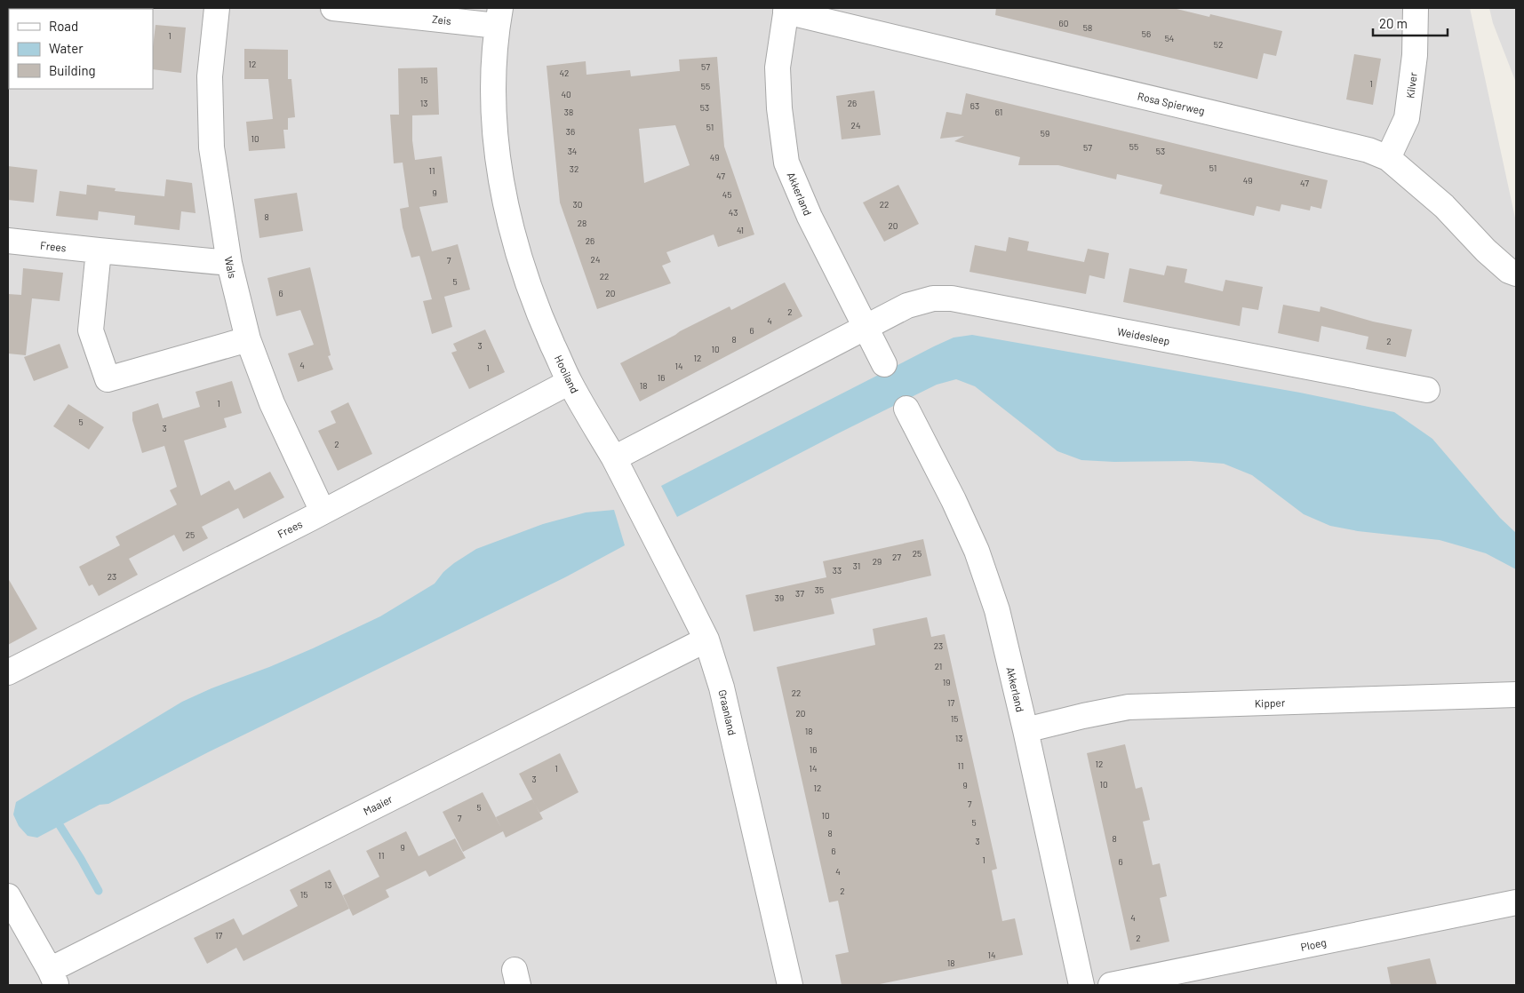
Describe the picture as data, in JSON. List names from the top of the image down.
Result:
{
  "streets": {
    "street": [
      "Zeis",
      "Kilver",
      "Rosa Spierweg",
      "Akkerland",
      "Frees",
      "Wals",
      "Weidesleep",
      "Hooiland",
      "Kipper",
      "Graanland",
      "Maaier",
      "Ploeg"
    ]
  },
  "crossings": [
    ["Zeis", "Hooiland"],
    ["Kilver", "Rosa Spierweg"],
    ["Rosa Spierweg", "Akkerland"],
    ["Akkerland", "Weidesleep"],
    ["Akkerland", "Kipper"],
    ["Frees", "Wals"],
    ["Frees", "Hooiland"],
    ["Hooiland", "Graanland"],
    ["Graanland", "Maaier"]
  ],
  "house_numbers": [
    "60",
    "58",
    "56",
    "1",
    "54",
    "52",
    "12",
    "57",
    "42",
    "15",
    "1",
    "55",
    "40",
    "13",
    "26",
    "63",
    "53",
    "38",
    "61",
    "24",
    "51",
    "36",
    "59",
    "10",
    "55",
    "57",
    "34",
    "53",
    "49",
    "51",
    "32",
    "11",
    "47",
    "49",
    "47",
    "9",
    "45",
    "30",
    "22",
    "43",
    "8",
    "28",
    "20",
    "41",
    "26",
    "24",
    "7",
    "22",
    "5",
    "6",
    "20",
    "2",
    "4",
    "6",
    "8",
    "2",
    "3",
    "10",
    "12",
    "4",
    "14",
    "1",
    "16",
    "18",
    "1",
    "5",
    "3",
    "2",
    "25",
    "25",
    "27",
    "29",
    "31",
    "33",
    "23",
    "35",
    "37",
    "39",
    "23",
    "21",
    "19",
    "22",
    "17",
    "20",
    "15",
    "18",
    "13",
    "16",
    "12",
    "11",
    "1",
    "14",
    "3",
    "10",
    "9",
    "12",
    "7",
    "5",
    "10",
    "7",
    "5",
    "8",
    "8",
    "3",
    "9",
    "6",
    "11",
    "1",
    "6",
    "4",
    "13",
    "2",
    "15",
    "4",
    "17",
    "2",
    "14",
    "18"
  ],
  "legend": ["Road", "Water", "Building"],
  "scale_bar": "20 m"
}
